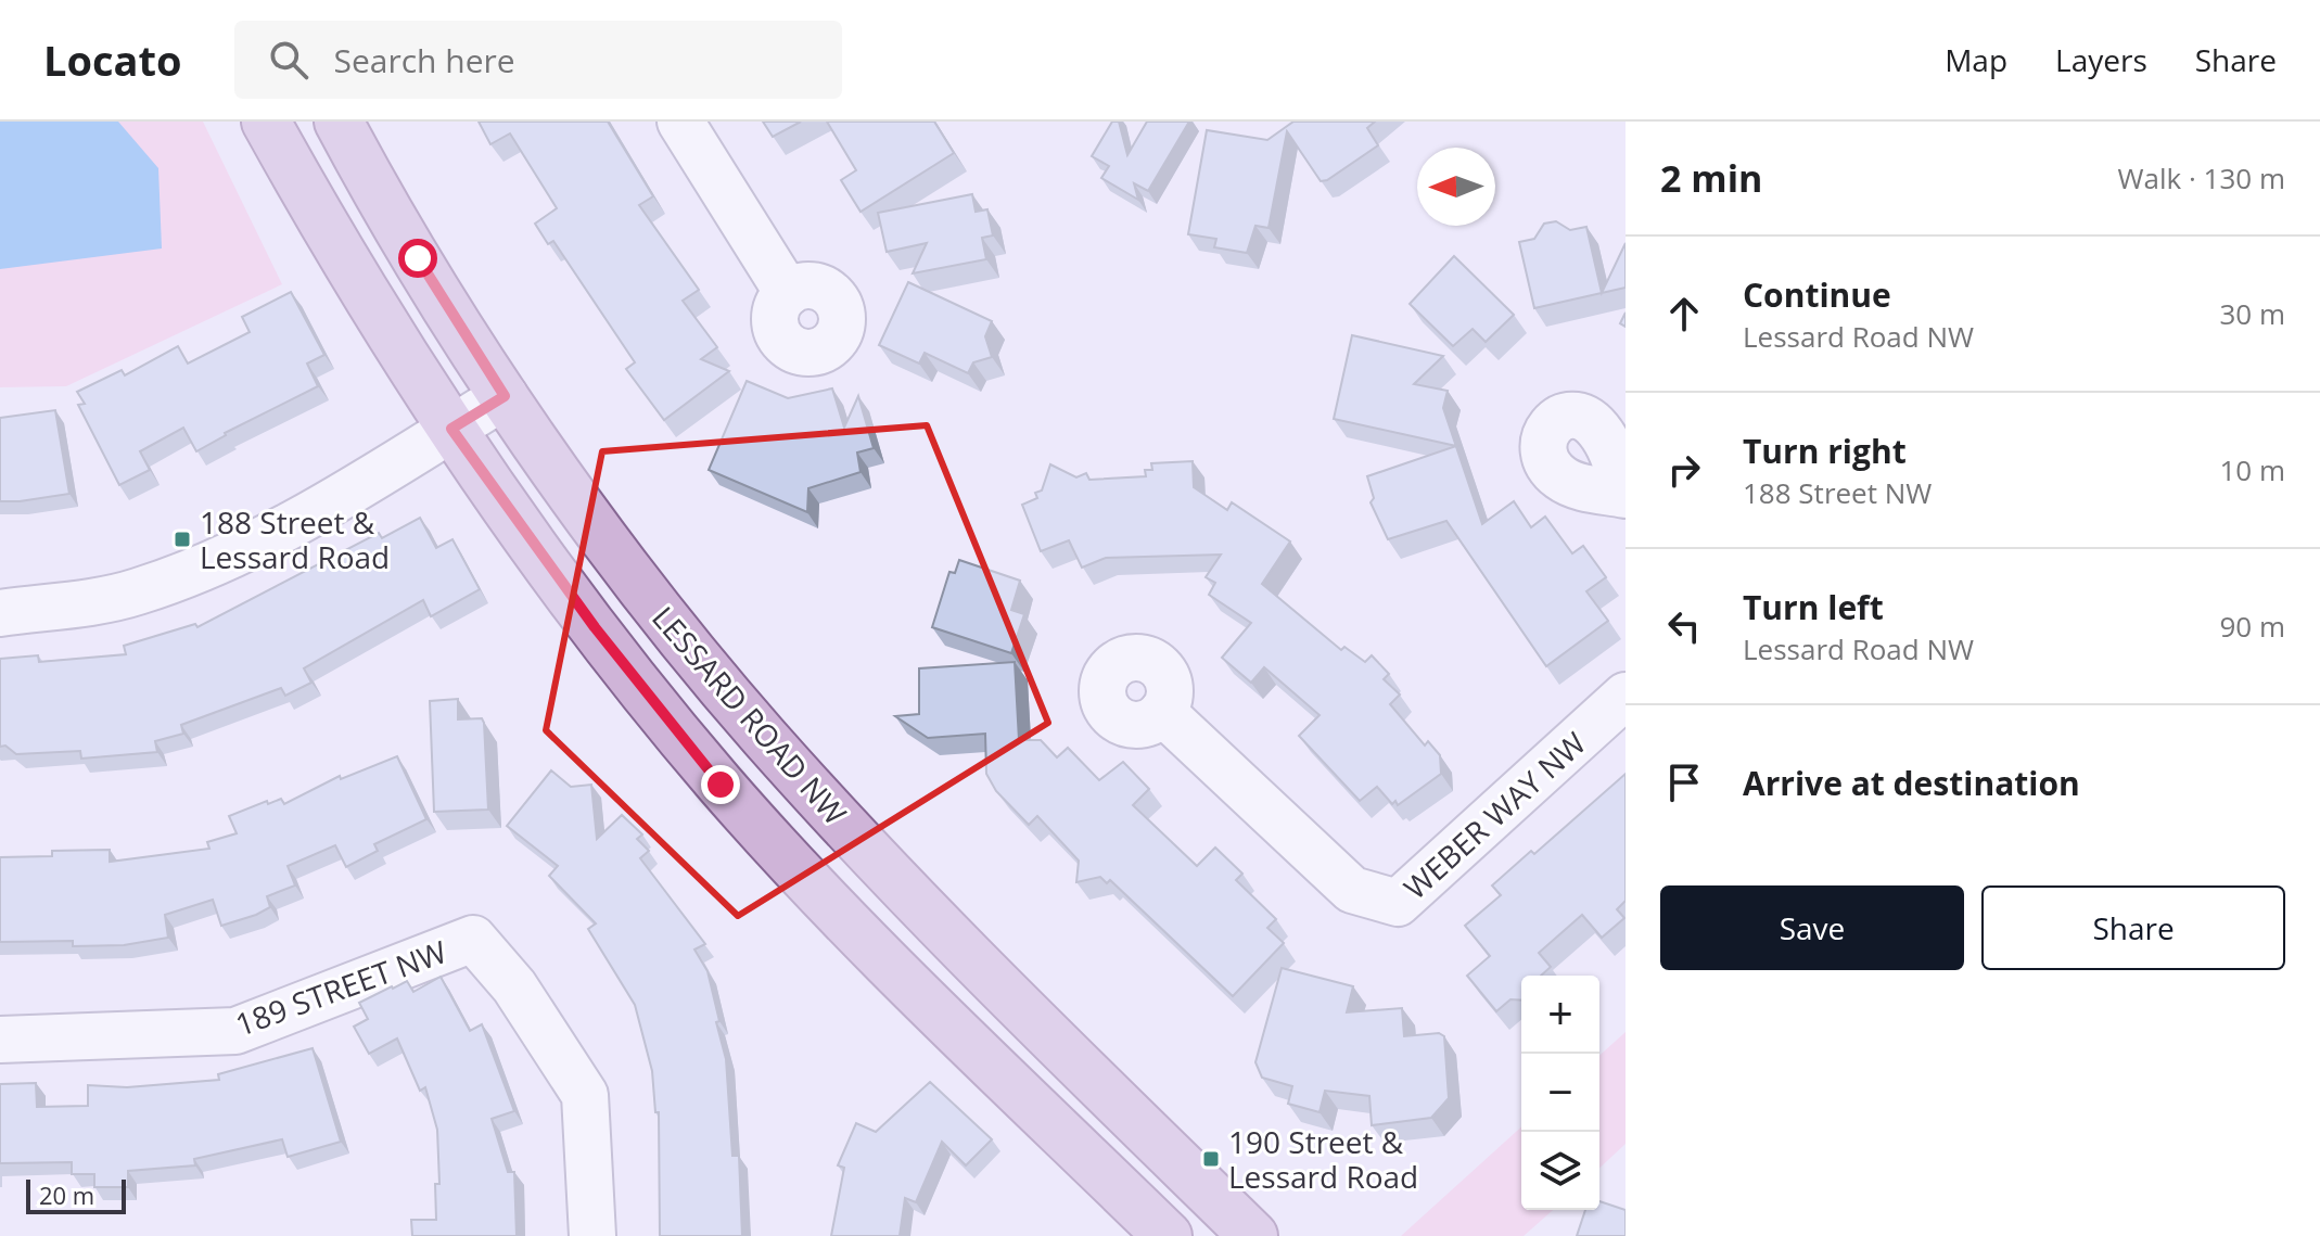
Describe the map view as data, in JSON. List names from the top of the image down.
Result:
{
  "streets": {
    "main road": ["LESSARD ROAD NW"],
    "street": ["WEBER WAY NW", "189 STREET NW"]
  },
  "places": {
    "transit": ["188 Street & Lessard Road", "190 Street & Lessard Road"]
  },
  "scale_bar": "20 m",
  "north": "left",
  "page": {
    "header": "Locato",
    "search": "Search here",
    "nav": ["Map", "Layers", "Share"],
    "heading": ["2 min", "Walk · 130 m"],
    "list": [
      ["Continue", "Lessard Road NW", "30 m"],
      ["Turn right", "188 Street NW", "10 m"],
      ["Turn left", "Lessard Road NW", "90 m"],
      "Arrive at destination"
    ],
    "buttons": ["Save", "Share"],
    "map_buttons": ["+", "−"],
    "scale": "20 m"
  }
}
